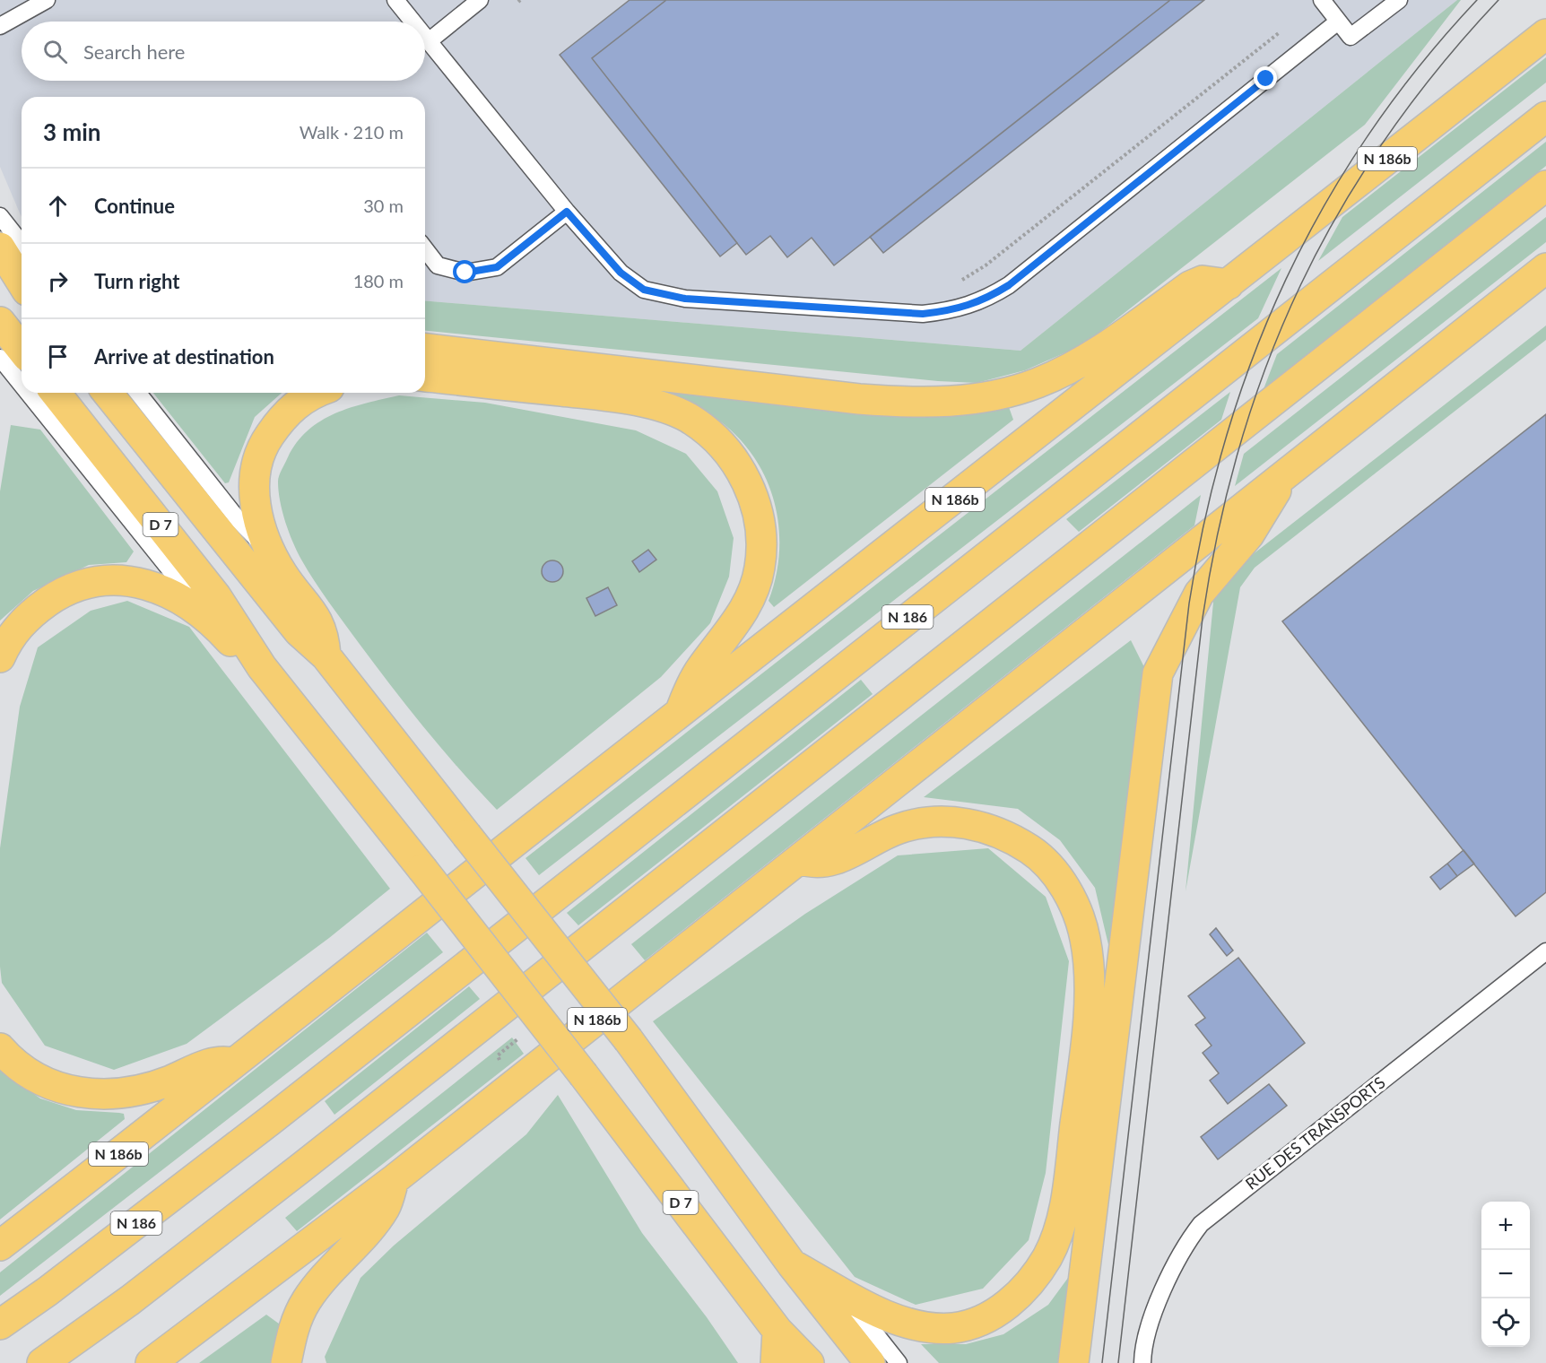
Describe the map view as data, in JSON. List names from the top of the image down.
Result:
{
  "streets": {
    "highway": ["N 186b", "D 7", "N 186"],
    "lane": ["RUE DES TRANSPORTS"]
  },
  "page": {
    "search": "Search here",
    "heading": ["3 min", "Walk · 210 m"],
    "list": [
      ["Continue", "30 m"],
      ["Turn right", "180 m"],
      "Arrive at destination"
    ],
    "map_buttons": ["+", "−"]
  }
}
